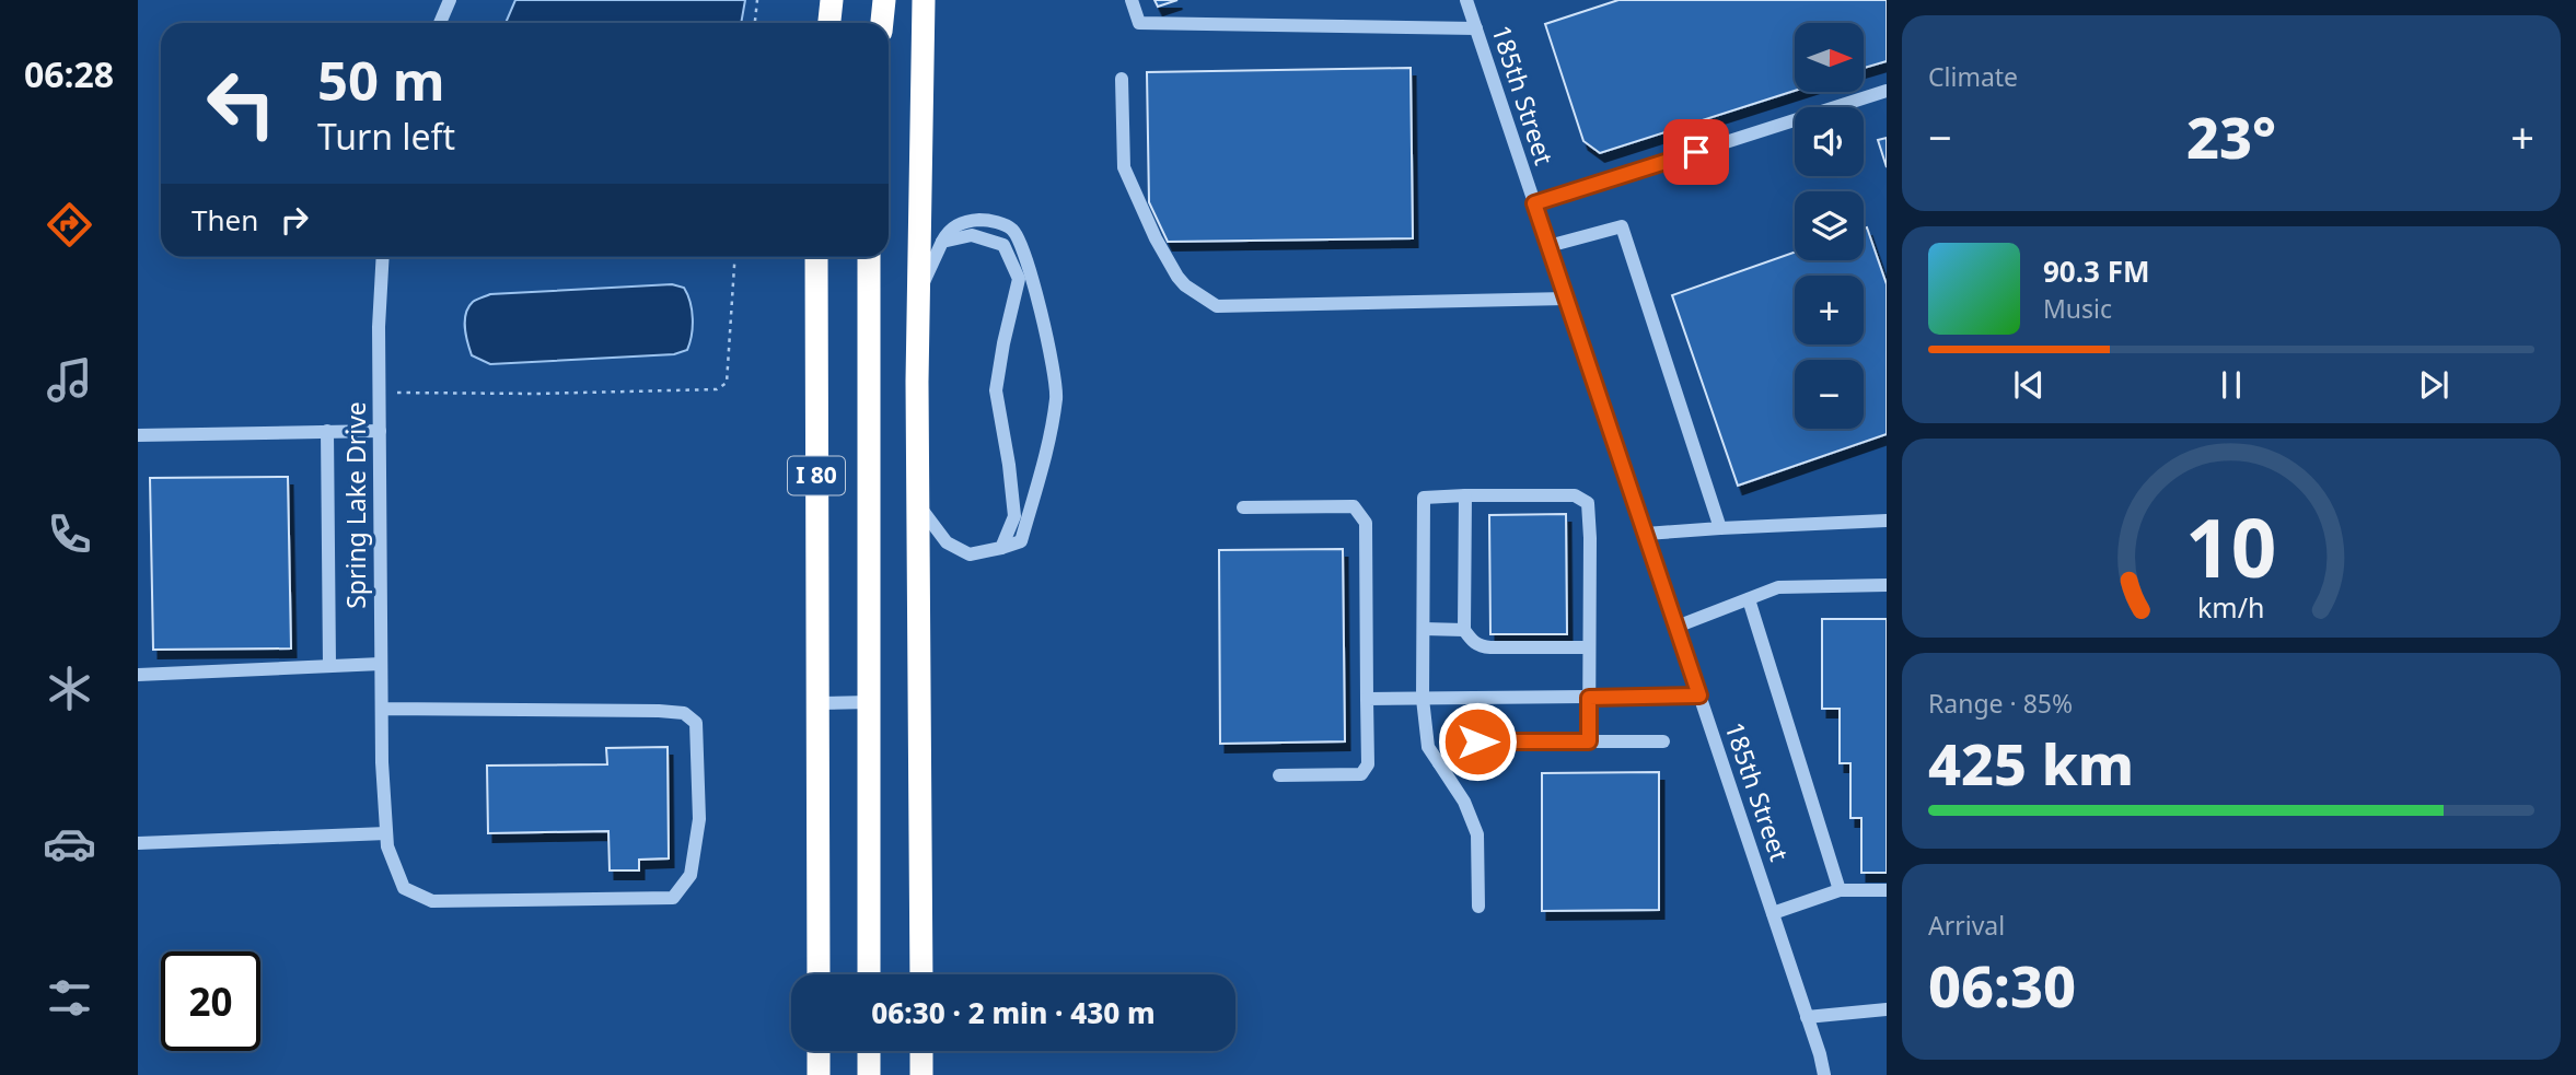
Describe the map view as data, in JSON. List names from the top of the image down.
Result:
{
  "streets": {
    "highway": ["I 80"],
    "street": ["185th Street", "Spring Lake Drive"]
  },
  "north": "right",
  "page": {
    "tabs": "06:28",
    "tile": [
      "Climate",
      ["Range · 85%", "425 km"],
      ["Arrival", "06:30"]
    ],
    "map_buttons": ["+", "−"],
    "turn": ["50 m", "Turn left"],
    "heat": ["−", "23°", "+"],
    "then": "Then",
    "song": ["90.3 FM", "Music"],
    "limit": "20",
    "trip": "06:30 · 2 min · 430 m",
    "gauge": ["10", "km/h"]
  }
}
